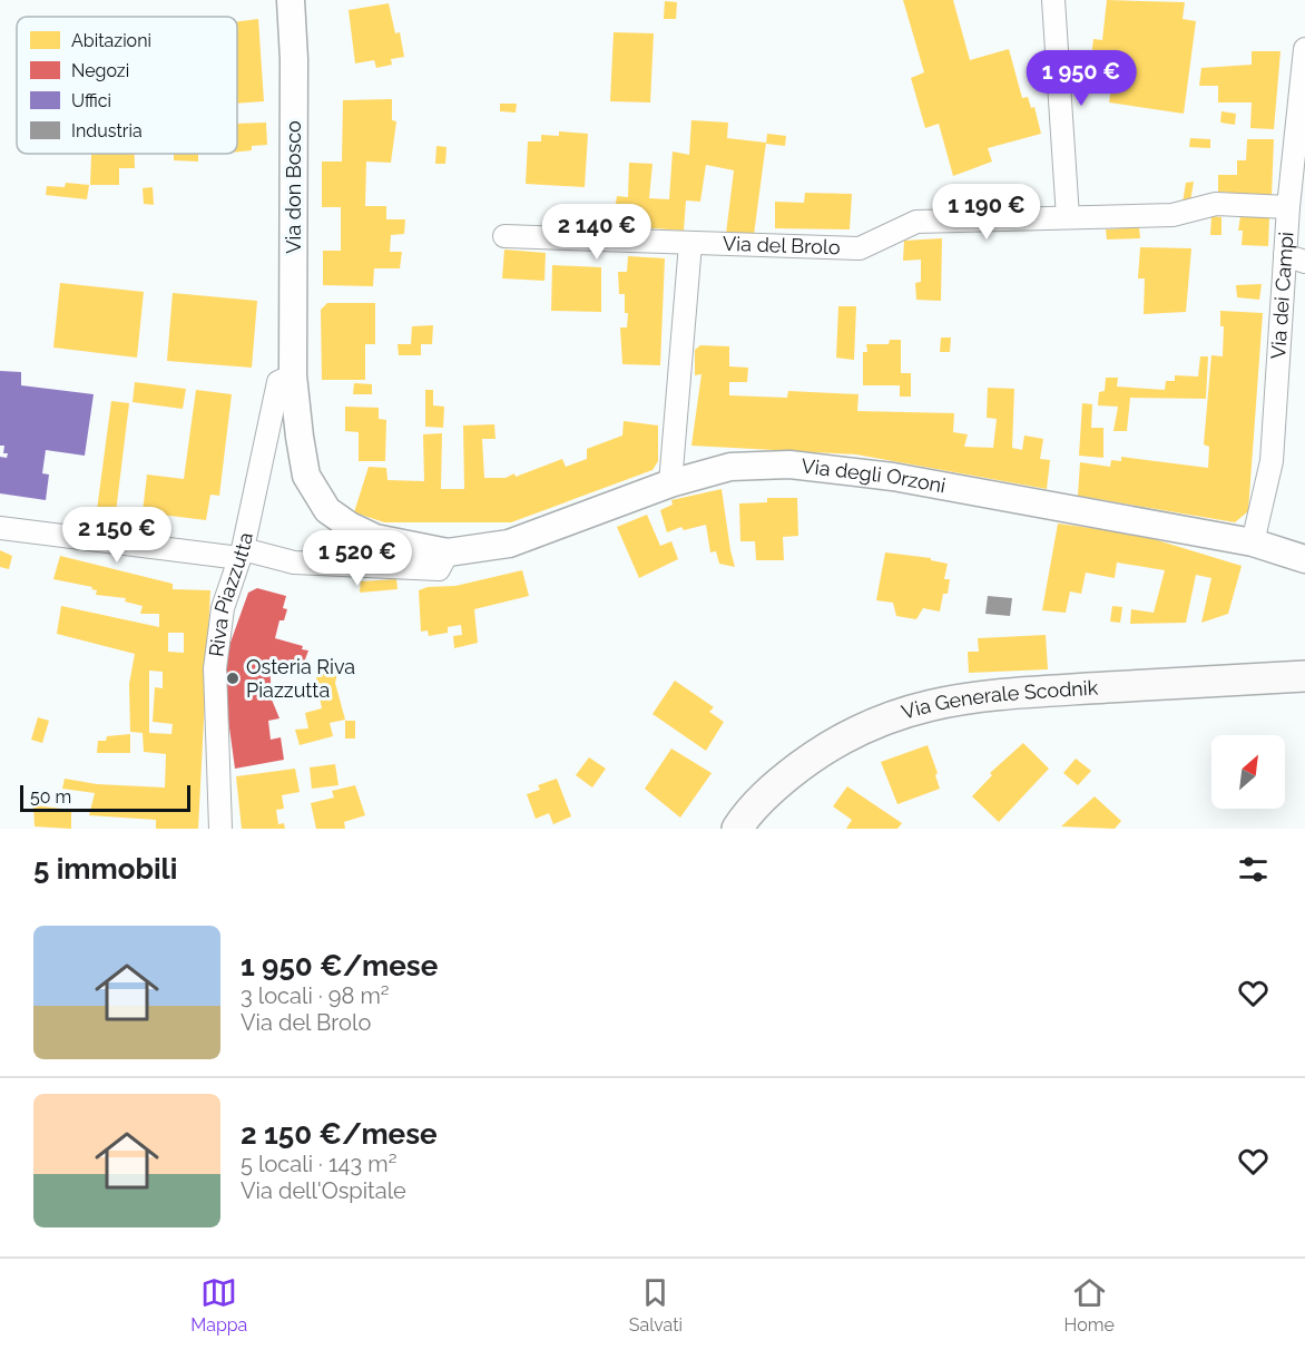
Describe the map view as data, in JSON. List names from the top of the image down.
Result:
{
  "streets": {
    "main road": ["Via Generale Scodnik"],
    "street": [
      "Via don Bosco",
      "Via del Brolo",
      "Via dei Campi",
      "Via degli Orzoni",
      "Riva Piazzutta"
    ]
  },
  "crossings": [
    ["Via don Bosco", "Via degli Orzoni"],
    ["Via don Bosco", "Riva Piazzutta"],
    ["Via del Brolo", "Via dei Campi"],
    ["Via dei Campi", "Via degli Orzoni"],
    ["Via degli Orzoni", "Riva Piazzutta"]
  ],
  "places": ["Osteria Riva Piazzutta"],
  "legend": [
    "Abitazioni",
    "Negozi",
    "Uffici",
    "Industria"
  ],
  "scale_bar": "50 m",
  "north": "top right",
  "page": {
    "price": [
      "1 950 €",
      "1 190 €",
      "2 140 €",
      "2 150 €",
      "1 520 €"
    ],
    "scale": "50 m",
    "heading": "5 immobili",
    "list": [
      {
        "name": "1 950 €/mese",
        "note": "3 locali · 98 m² · Via del Brolo"
      },
      {
        "name": "2 150 €/mese",
        "note": "5 locali · 143 m² · Via dell'Ospitale"
      }
    ],
    "tabs": ["Mappa", "Salvati", "Home"]
  }
}
